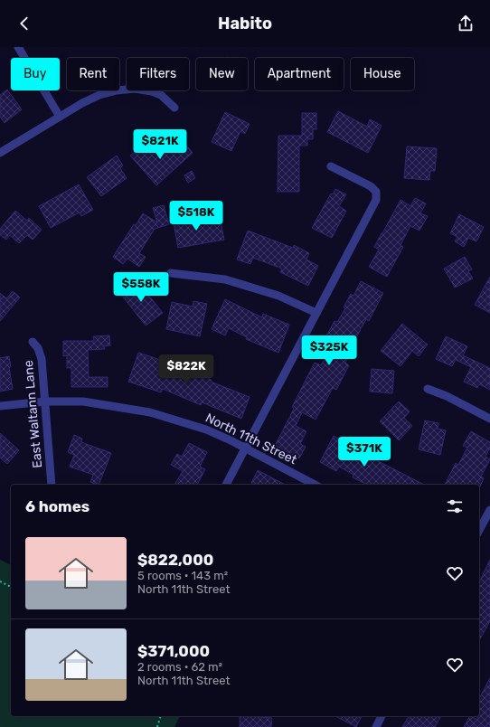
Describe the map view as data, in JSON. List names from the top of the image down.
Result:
{
  "streets": {
    "street": ["East Waltann Lane", "North 11th Street"]
  },
  "crossings": [
    ["East Waltann Lane", "North 11th Street"]
  ],
  "page": {
    "header": "Habito",
    "chip": [
      "Buy",
      "Rent",
      "Filters",
      "New",
      "Apartment",
      "House"
    ],
    "price": [
      "$821K",
      "$518K",
      "$558K",
      "$325K",
      "$822K",
      "$371K"
    ],
    "heading": "6 homes",
    "list": [
      {
        "name": "$822,000",
        "note": "5 rooms · 143 m² · North 11th Street"
      },
      {
        "name": "$371,000",
        "note": "2 rooms · 62 m² · North 11th Street"
      }
    ]
  }
}
